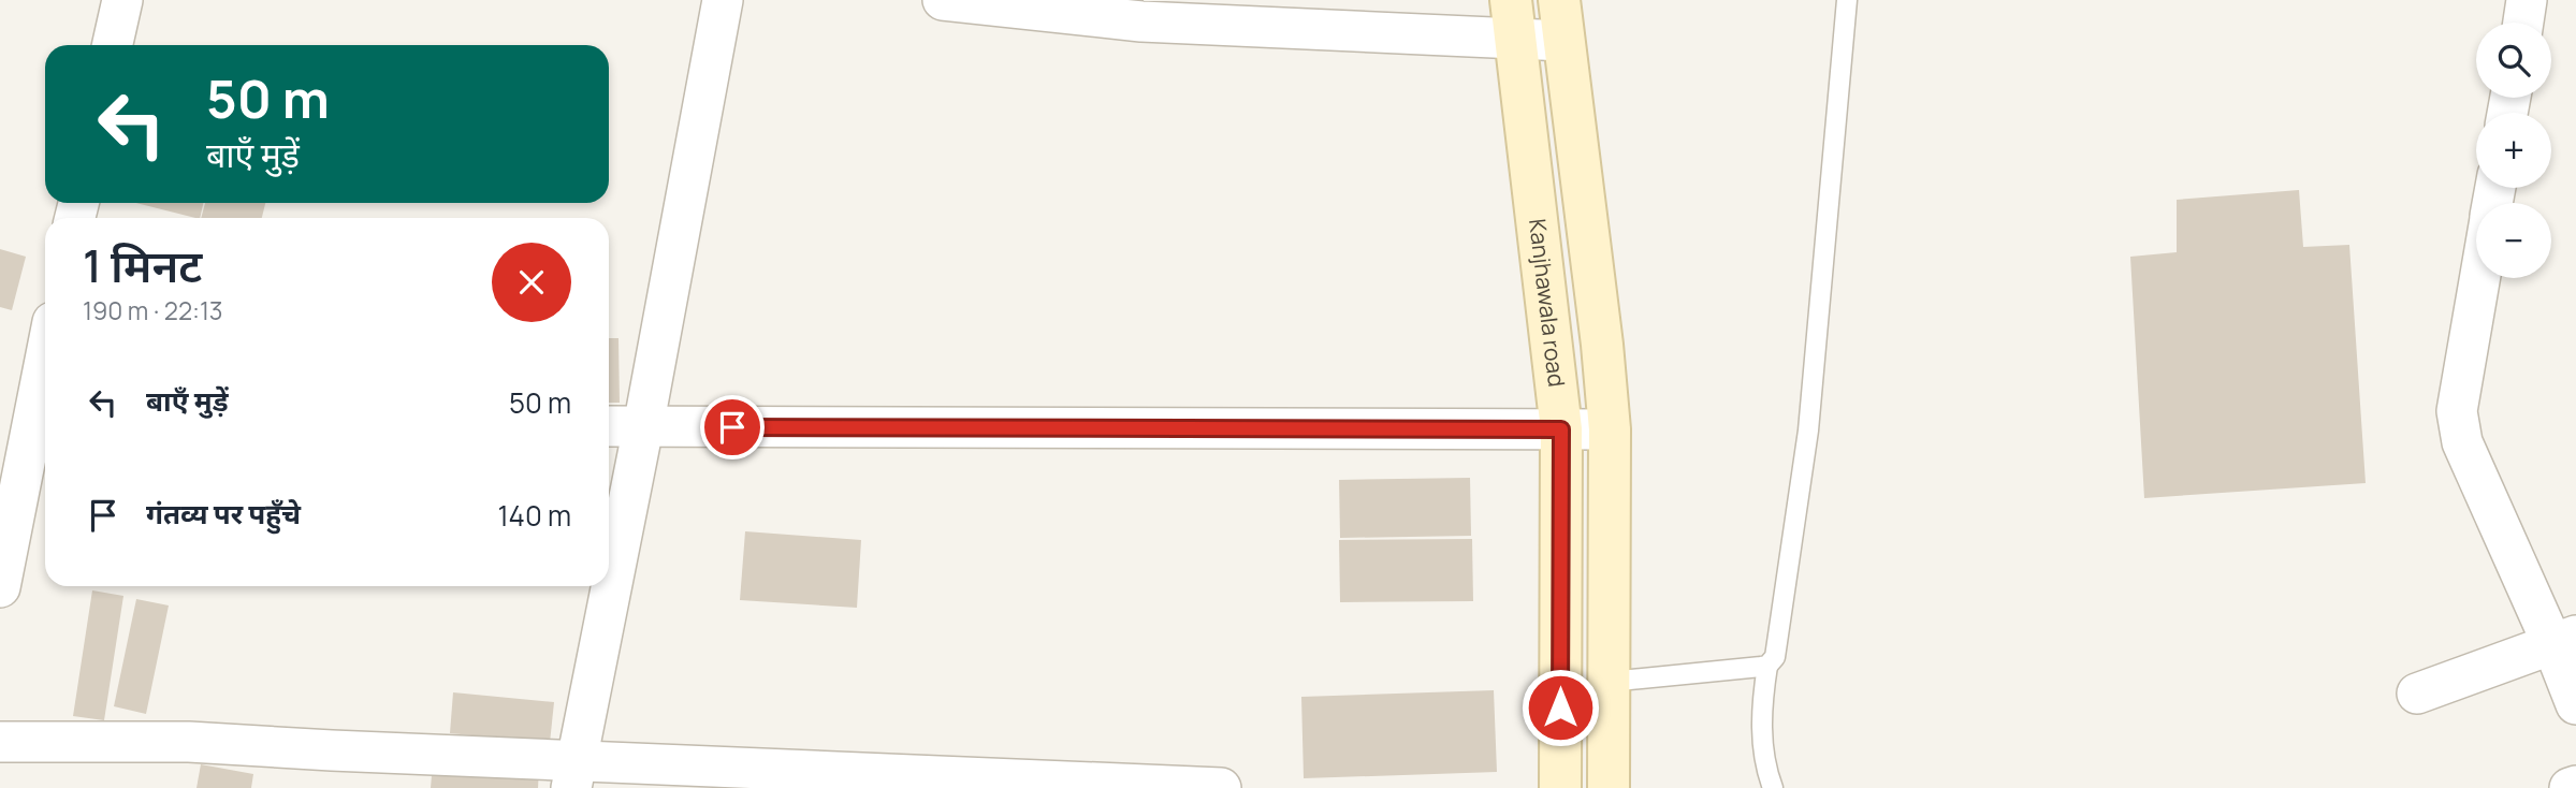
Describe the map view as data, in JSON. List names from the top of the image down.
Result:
{
  "streets": {
    "main road": ["Kanjhawala road"]
  },
  "page": {
    "map_buttons": ["+", "−"],
    "turn": ["50 m", "बाएँ मुड़ें"],
    "heading": ["1 मिनट", "190 m · 22:13"],
    "list": [
      {
        "name": "बाएँ मुड़ें",
        "value": "50 m"
      },
      {
        "name": "गंतव्य पर पहुँचे",
        "value": "140 m"
      }
    ]
  }
}
